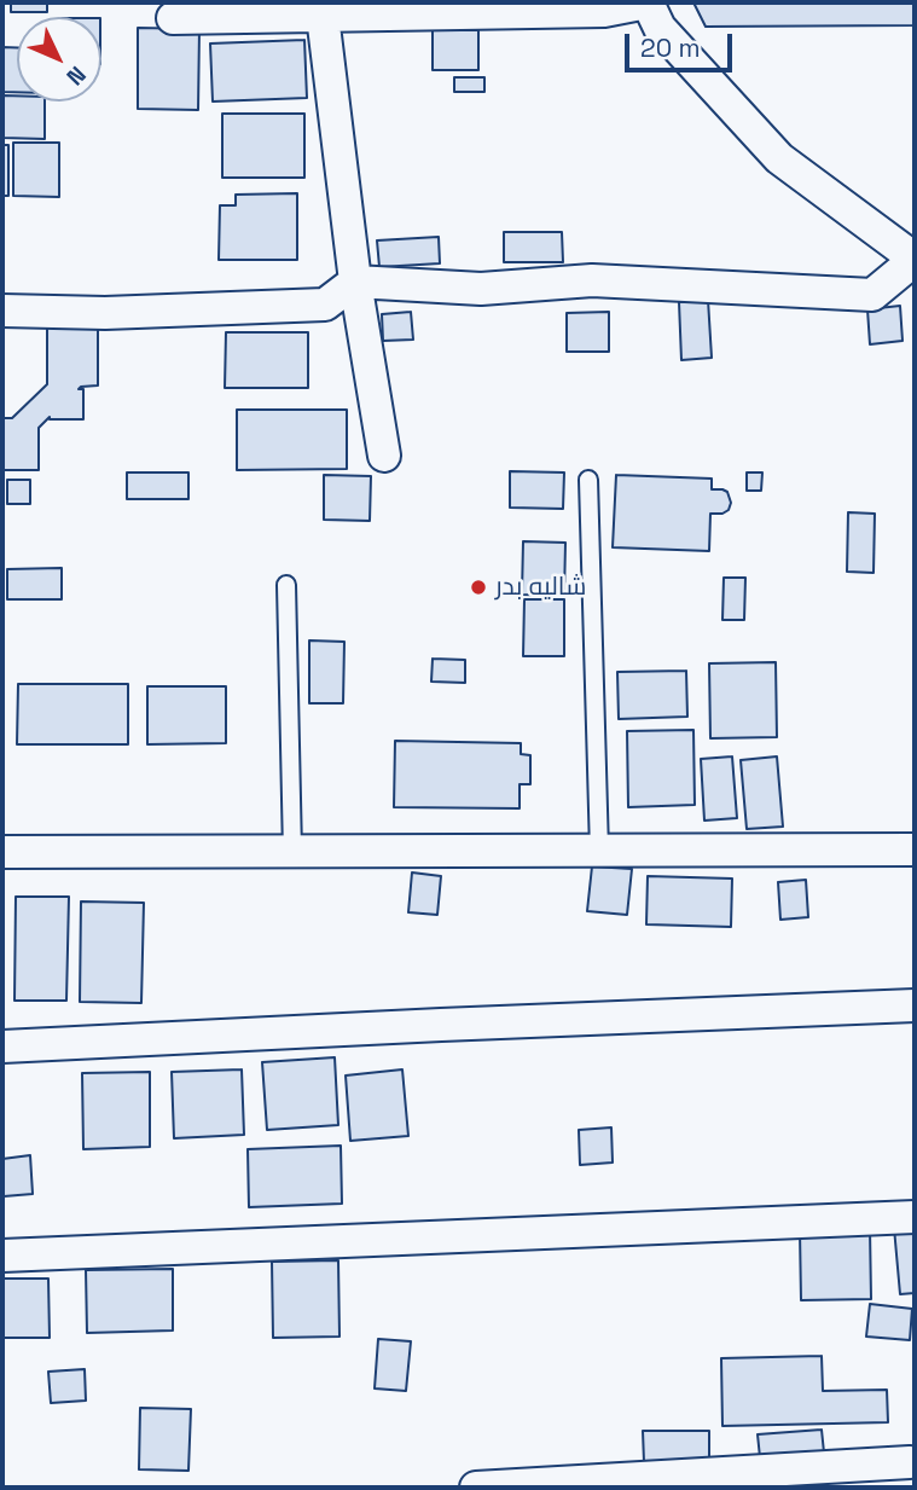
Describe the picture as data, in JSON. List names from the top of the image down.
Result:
{
  "places": ["شاليه بدر"],
  "scale_bar": "20 m",
  "north": "bottom right"
}
